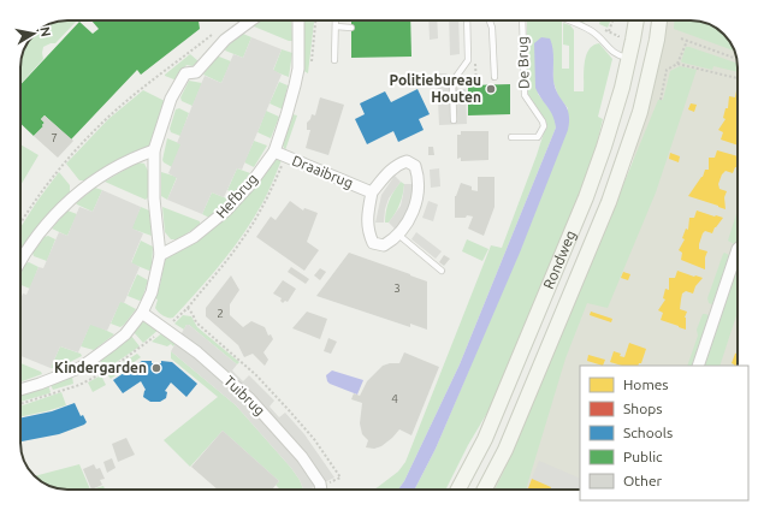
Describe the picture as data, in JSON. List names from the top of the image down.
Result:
{
  "streets": {
    "main road": ["Rondweg"],
    "street": ["Draaibrug", "Hefbrug", "Tuibrug"],
    "lane": ["De Brug"]
  },
  "crossings": [
    ["Draaibrug", "Hefbrug"]
  ],
  "places": ["Politiebureau Houten", "Kindergarden"],
  "house_numbers": [
    "7",
    "3",
    "2",
    "4"
  ],
  "legend": [
    "Homes",
    "Shops",
    "Schools",
    "Public",
    "Other"
  ],
  "north": "right"
}
